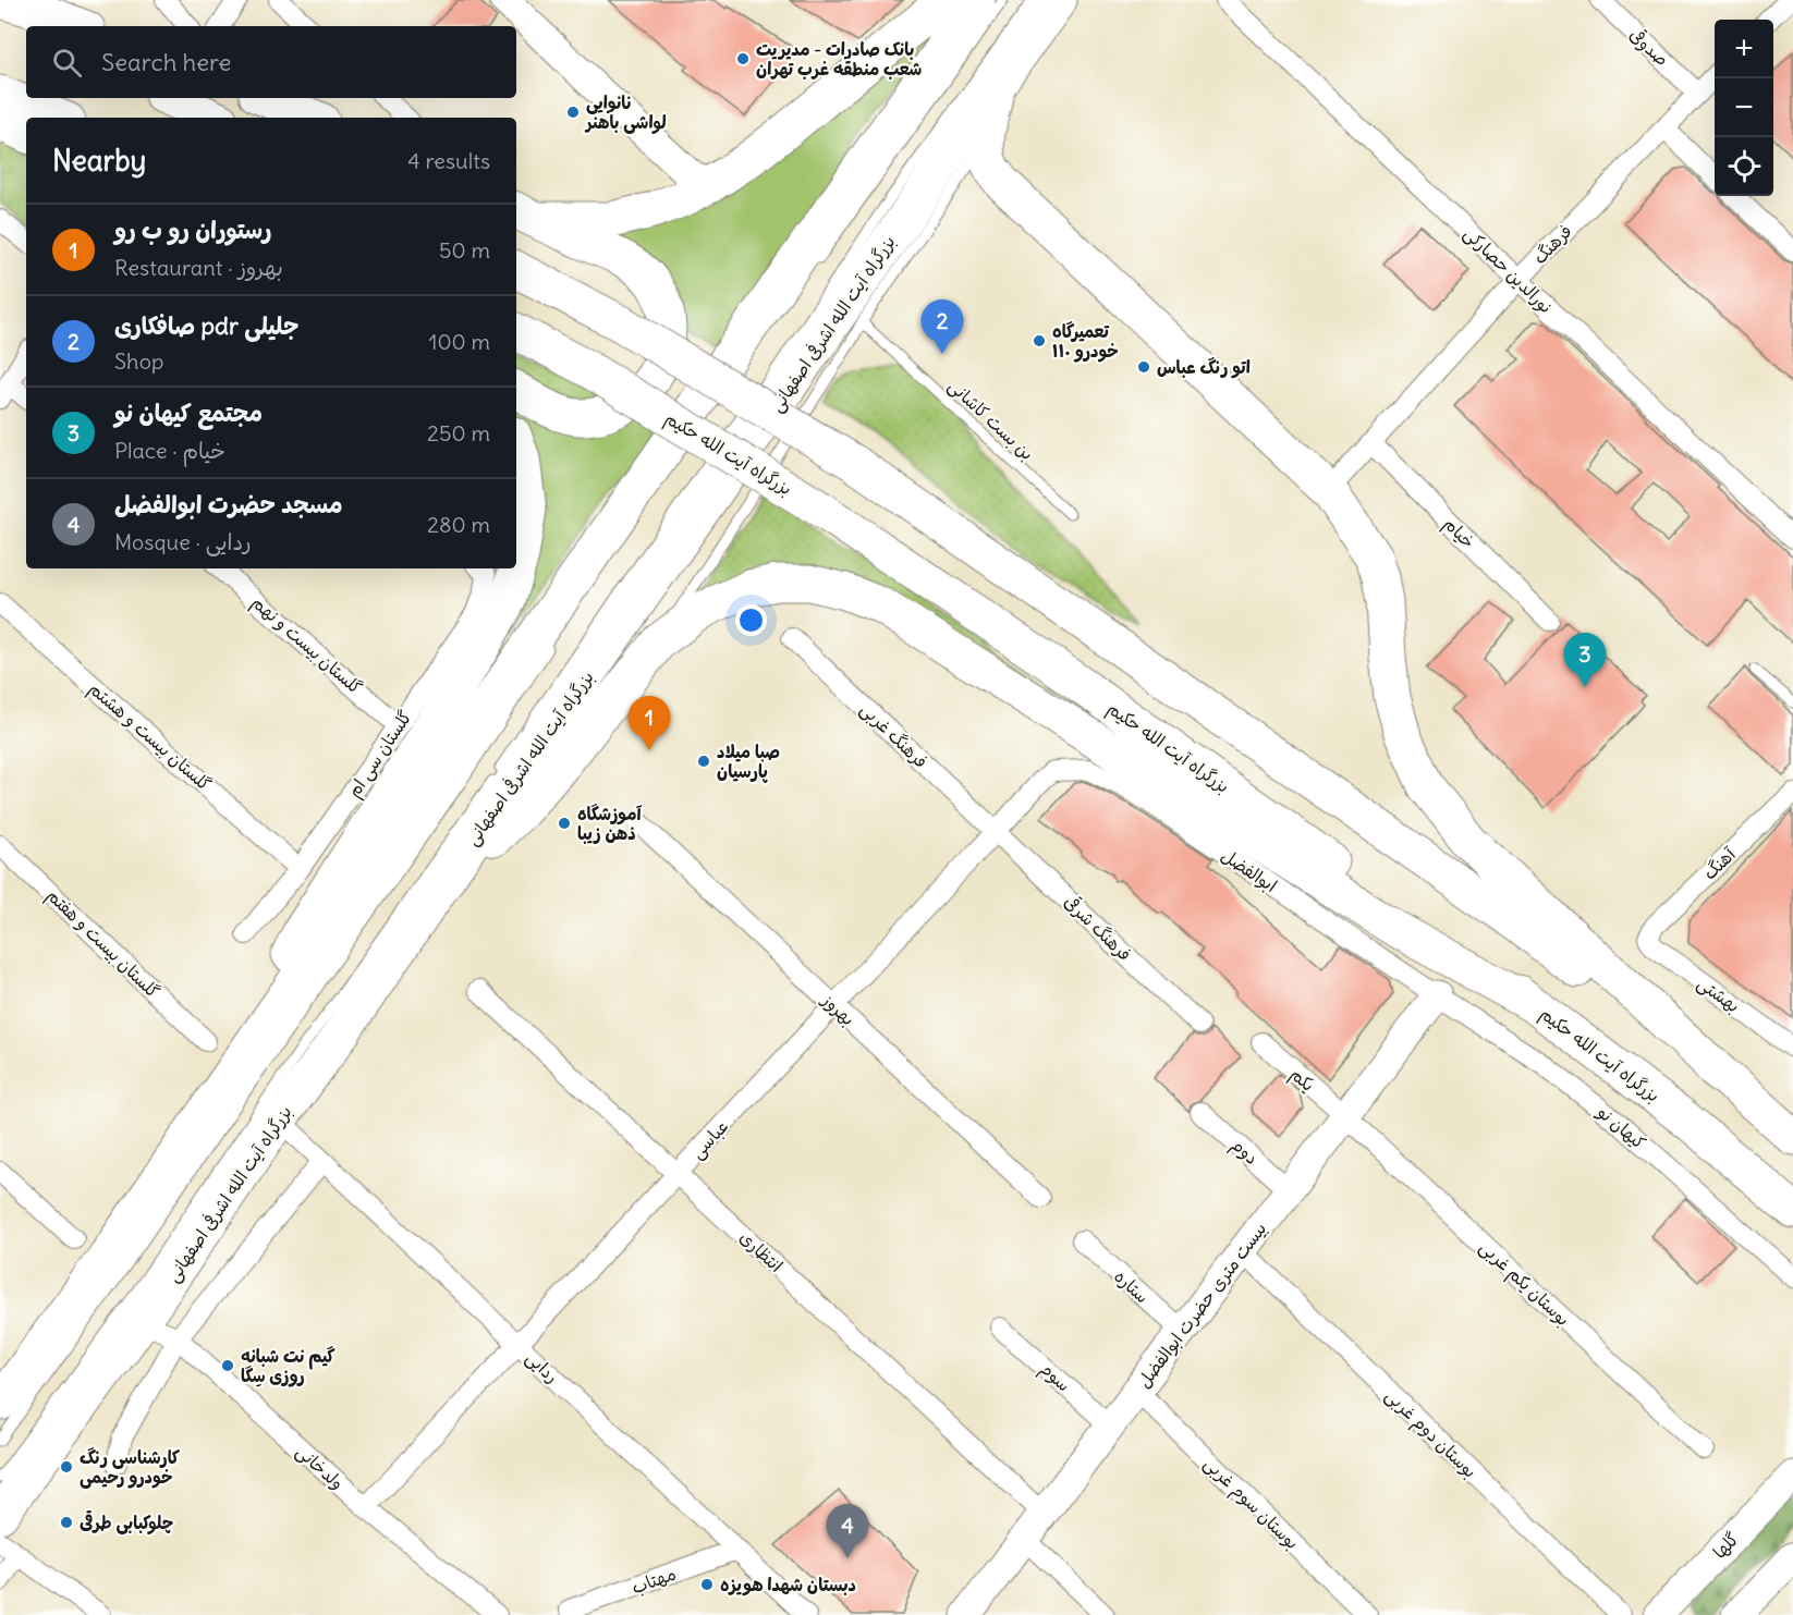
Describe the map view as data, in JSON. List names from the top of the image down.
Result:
{
  "streets": {
    "highway": ["بزرگراه آیت الله اشرفی اصفهانی", "بزرگراه آیت الله حکیم"],
    "street": [
      "صدوقی",
      "فرهنگ",
      "نورالدین حصارکی",
      "خیام",
      "گلستان بیست و نهم",
      "فرهنگ غربی",
      "گلستان بیست و هشتم",
      "گلستان سی ام",
      "آهنگ",
      "ابوالفضل",
      "فرهنگ شرقی",
      "گلستان بیست و هفتم",
      "بهشتی",
      "بهروز",
      "یکم",
      "کیهان نو",
      "عباسی",
      "دوم",
      "انتظاری",
      "بوستان یکم غربی",
      "ستاره",
      "بیست متری حضرت ابوالفضل",
      "ردایی",
      "سوم",
      "بوستان دوم غربی",
      "ولدخانی",
      "بوستان سوم غربی",
      "گلها",
      "مهتاب"
    ],
    "lane": ["بن بست کاشانی"]
  },
  "crossings": [
    ["صدوقی", "فرهنگ"],
    ["فرهنگ", "نورالدین حصارکی"],
    ["فرهنگ", "خیام"],
    ["بزرگراه آیت الله اشرفی اصفهانی", "ردایی"],
    ["بزرگراه آیت الله اشرفی اصفهانی", "ولدخانی"],
    ["گلستان بیست و نهم", "گلستان سی ام"],
    ["فرهنگ غربی", "فرهنگ شرقی"],
    ["فرهنگ غربی", "عباسی"],
    ["گلستان بیست و هشتم", "گلستان سی ام"],
    ["آهنگ", "بهشتی"],
    ["ابوالفضل", "کیهان نو"],
    ["ابوالفضل", "عباسی"],
    ["ابوالفضل", "بیست متری حضرت ابوالفضل"],
    ["فرهنگ شرقی", "عباسی"],
    ["بهروز", "عباسی"],
    ["یکم", "بوستان یکم غربی"],
    ["یکم", "بیست متری حضرت ابوالفضل"],
    ["کیهان نو", "بیست متری حضرت ابوالفضل"],
    ["عباسی", "انتظاری"],
    ["عباسی", "ردایی"],
    ["عباسی", "ولدخانی"],
    ["دوم", "بیست متری حضرت ابوالفضل"],
    ["انتظاری", "بیست متری حضرت ابوالفضل"],
    ["بوستان یکم غربی", "بیست متری حضرت ابوالفضل"],
    ["ستاره", "بیست متری حضرت ابوالفضل"],
    ["بیست متری حضرت ابوالفضل", "سوم"],
    ["بیست متری حضرت ابوالفضل", "بوستان دوم غربی"],
    ["بیست متری حضرت ابوالفضل", "بوستان سوم غربی"],
    ["ردایی", "مهتاب"]
  ],
  "places": [
    "بانک صادرات - مدیریت شعب منطقه غرب تهران",
    "نانوایی لواشی باهنر",
    "تعمیرگاه خودرو ۱۱۰",
    "اتو رنگ عباس",
    "صبا میلاد پارسیان",
    "آموزشگاه ذهن زیبا",
    "گیم نت شبانه روزی سِگا",
    "کارشناسی رنگ خودرو رحیمی",
    "چلوکبابی طرقی",
    "دبستان شهدا هویزه"
  ],
  "page": {
    "map_buttons": ["+", "−"],
    "search": "Search here",
    "heading": ["Nearby", "4 results"],
    "list": [
      {
        "mark": "1",
        "name": "رستوران رو ب رو",
        "note": "Restaurant · بهروز",
        "value": "50 m"
      },
      {
        "mark": "2",
        "name": "صافکاری pdr جلیلی",
        "note": "Shop",
        "value": "100 m"
      },
      {
        "mark": "3",
        "name": "مجتمع کیهان نو",
        "note": "Place · خیام",
        "value": "250 m"
      },
      {
        "mark": "4",
        "name": "مسجد حضرت ابوالفضل",
        "note": "Mosque · ردایی",
        "value": "280 m"
      }
    ],
    "pins": [
      "2",
      "3",
      "1",
      "4"
    ]
  }
}
